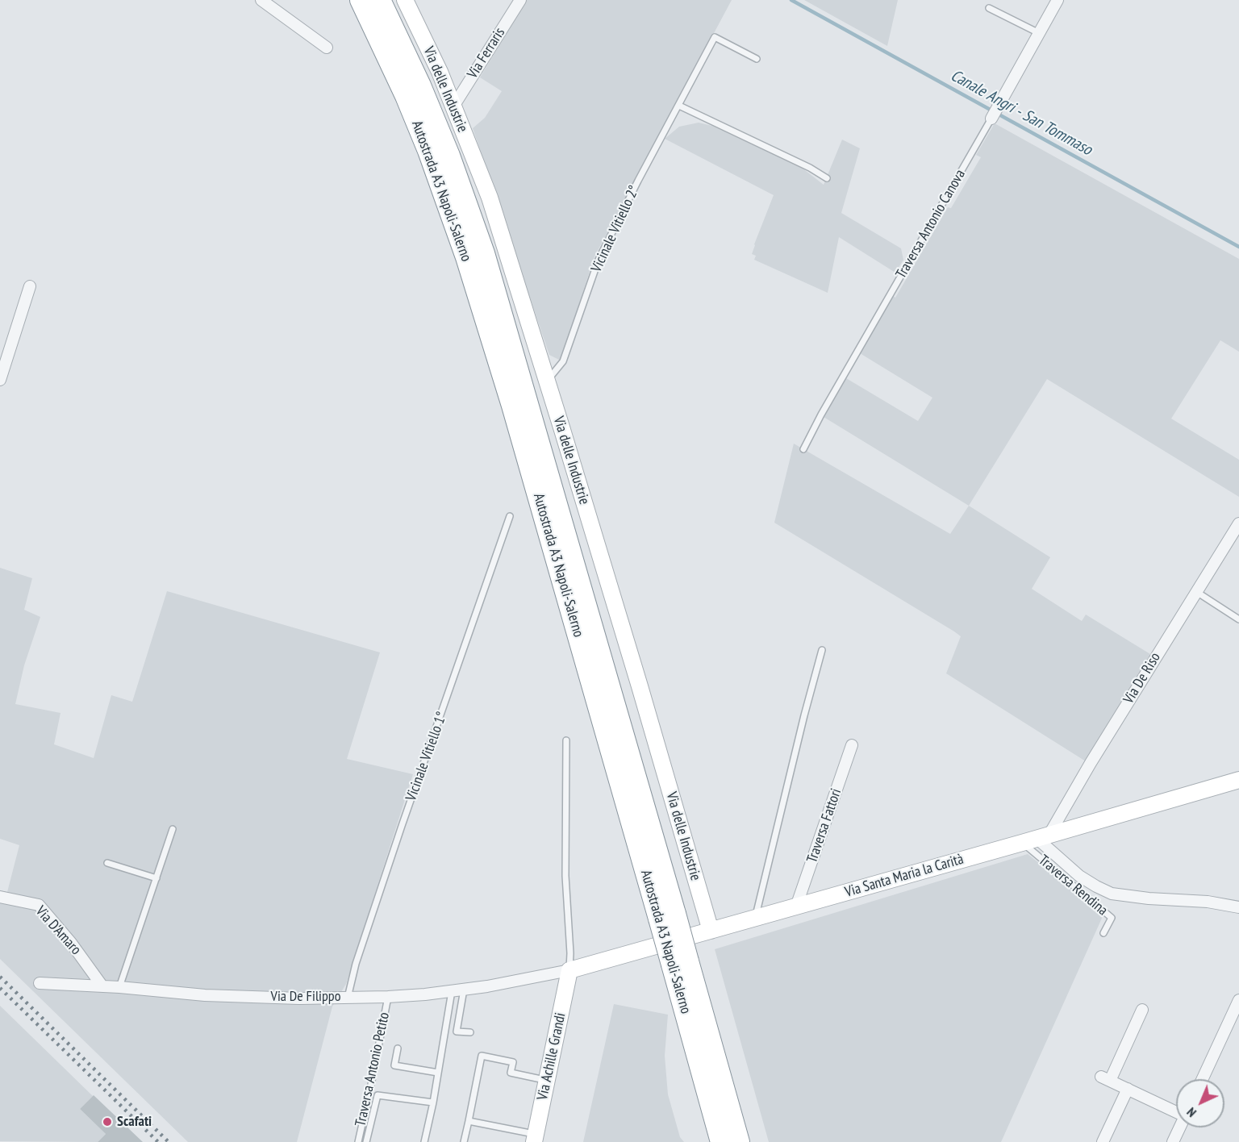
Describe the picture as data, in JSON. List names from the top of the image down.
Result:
{
  "streets": {
    "highway": ["Autostrada A3 Napoli-Salerno"],
    "street": [
      "Via Ferraris",
      "Via delle Industrie",
      "Traversa Antonio Canova",
      "Via De Riso",
      "Traversa Fattori",
      "Via Santa Maria la Carità",
      "Via D'Amaro",
      "Via De Filippo",
      "Via Achille Grandi"
    ],
    "lane": [
      "Vicinale Vitiello 2°",
      "Vicinale Vitiello 1°",
      "Traversa Rendina",
      "Traversa Antonio Petito"
    ]
  },
  "crossings": [
    ["Via Ferraris", "Via delle Industrie"],
    ["Via delle Industrie", "Vicinale Vitiello 2°"],
    ["Via delle Industrie", "Via Santa Maria la Carità"],
    ["Via De Riso", "Via Santa Maria la Carità"],
    ["Via De Riso", "Traversa Rendina"],
    ["Vicinale Vitiello 1°", "Via De Filippo"],
    ["Traversa Fattori", "Via Santa Maria la Carità"],
    ["Via Santa Maria la Carità", "Traversa Rendina"],
    ["Via Santa Maria la Carità", "Via De Filippo"],
    ["Via Santa Maria la Carità", "Via Achille Grandi"],
    ["Via D'Amaro", "Via De Filippo"],
    ["Via De Filippo", "Via Achille Grandi"],
    ["Via De Filippo", "Traversa Antonio Petito"]
  ],
  "water": ["Canale Angri - San Tommaso"],
  "places": ["Scafati"],
  "north": "bottom left"
}
